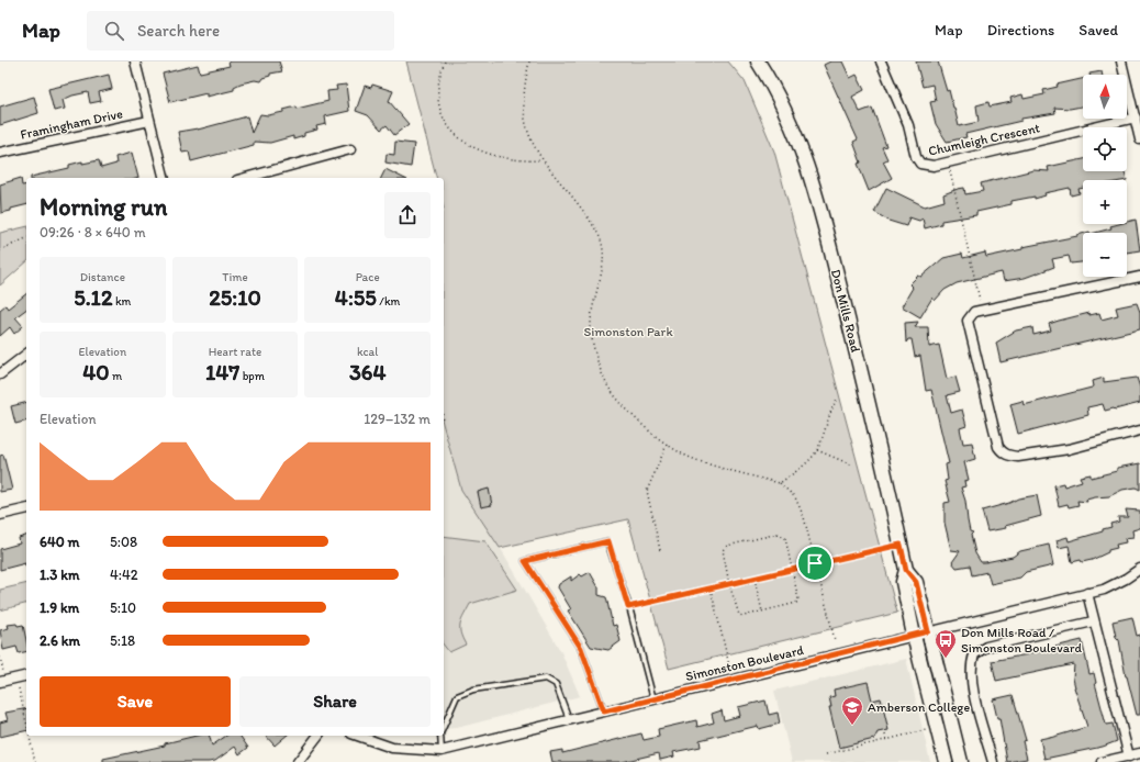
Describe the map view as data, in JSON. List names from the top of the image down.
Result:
{
  "streets": {
    "main road": ["Don Mills Road"],
    "street": ["Framingham Drive", "Chumleigh Crescent", "Simonston Boulevard"]
  },
  "crossings": [
    ["Don Mills Road", "Simonston Boulevard"]
  ],
  "parks": ["Simonston Park"],
  "places": {
    "bus stop": ["Don Mills Road / Simonston Boulevard"],
    "school or university": ["Amberson College"]
  },
  "north": "top",
  "page": {
    "header": "Map",
    "search": "Search here",
    "nav": ["Map", "Directions", "Saved"],
    "map_buttons": ["+", "−"],
    "heading": ["Morning run", "09:26 · 8 × 640 m"],
    "stats": [
      ["Distance", "5.12 km"],
      ["Time", "25:10"],
      ["Pace", "4:55 /km"],
      ["Elevation", "40 m"],
      ["Heart rate", "147 bpm"],
      ["kcal", "364"]
    ],
    "chart": ["Elevation", "129–132 m"],
    "list": [
      {
        "name": "640 m",
        "note": "5:08"
      },
      {
        "name": "1.3 km",
        "note": "4:42"
      },
      {
        "name": "1.9 km",
        "note": "5:10"
      },
      {
        "name": "2.6 km",
        "note": "5:18"
      }
    ],
    "buttons": ["Save", "Share"]
  }
}
